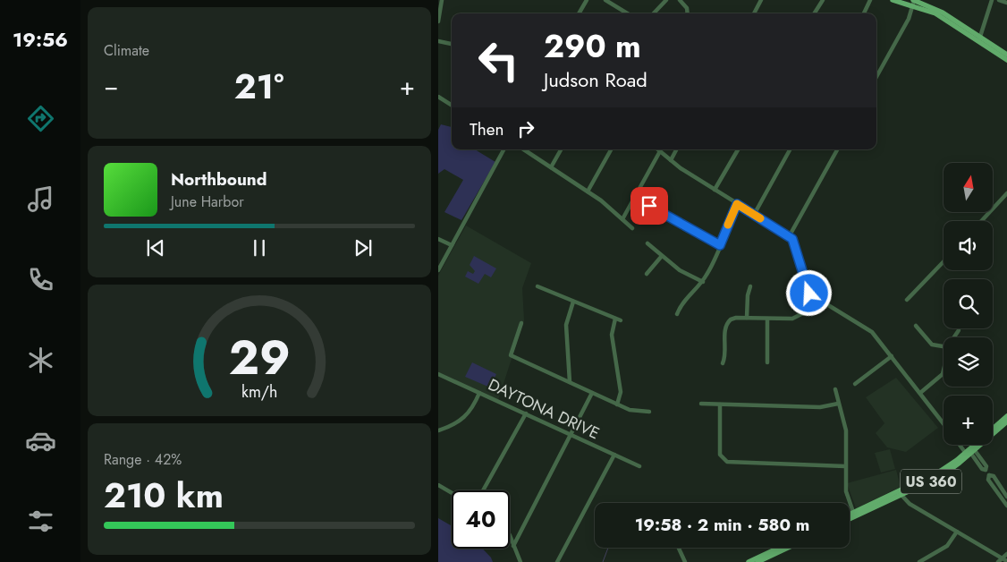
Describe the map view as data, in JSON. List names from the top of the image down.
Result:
{
  "streets": {
    "main road": ["US 360"],
    "street": ["DAYTONA DRIVE"]
  },
  "north": "top",
  "page": {
    "tabs": "19:56",
    "tile": [
      "Climate",
      ["Range · 42%", "210 km"]
    ],
    "turn": ["290 m", "Judson Road"],
    "heat": ["−", "21°", "+"],
    "then": "Then",
    "song": ["Northbound", "June Harbor"],
    "map_buttons": "+",
    "limit": "40",
    "trip": "19:58 · 2 min · 580 m",
    "gauge": ["29", "km/h"]
  }
}
